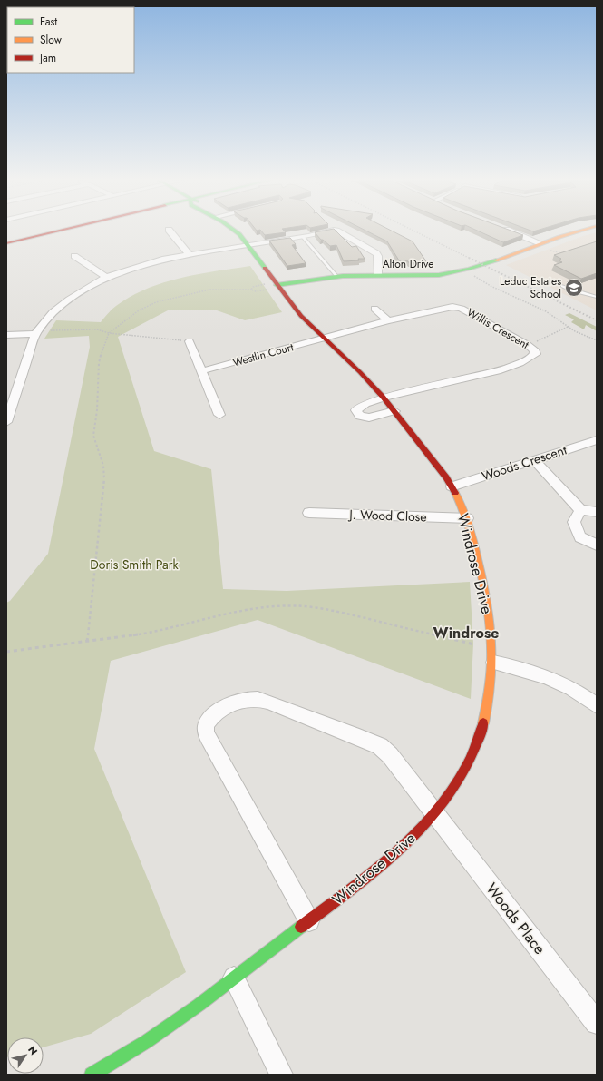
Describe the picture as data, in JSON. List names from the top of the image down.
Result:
{
  "streets": {
    "street": [
      "Alton Drive",
      "Willis Crescent",
      "Westlin Court",
      "Woods Crescent",
      "J. Wood Close",
      "Windrose Drive",
      "Woods Place"
    ]
  },
  "crossings": [
    ["Alton Drive", "Windrose Drive"],
    ["Willis Crescent", "Westlin Court"],
    ["Willis Crescent", "Windrose Drive"],
    ["Westlin Court", "Windrose Drive"],
    ["Woods Crescent", "Windrose Drive"],
    ["J. Wood Close", "Windrose Drive"],
    ["Windrose Drive", "Woods Place"]
  ],
  "districts": ["Windrose"],
  "parks": ["Doris Smith Park"],
  "places": {
    "school or university": ["Leduc Estates School"]
  },
  "legend": ["Fast", "Slow", "Jam"],
  "north": "top right"
}
